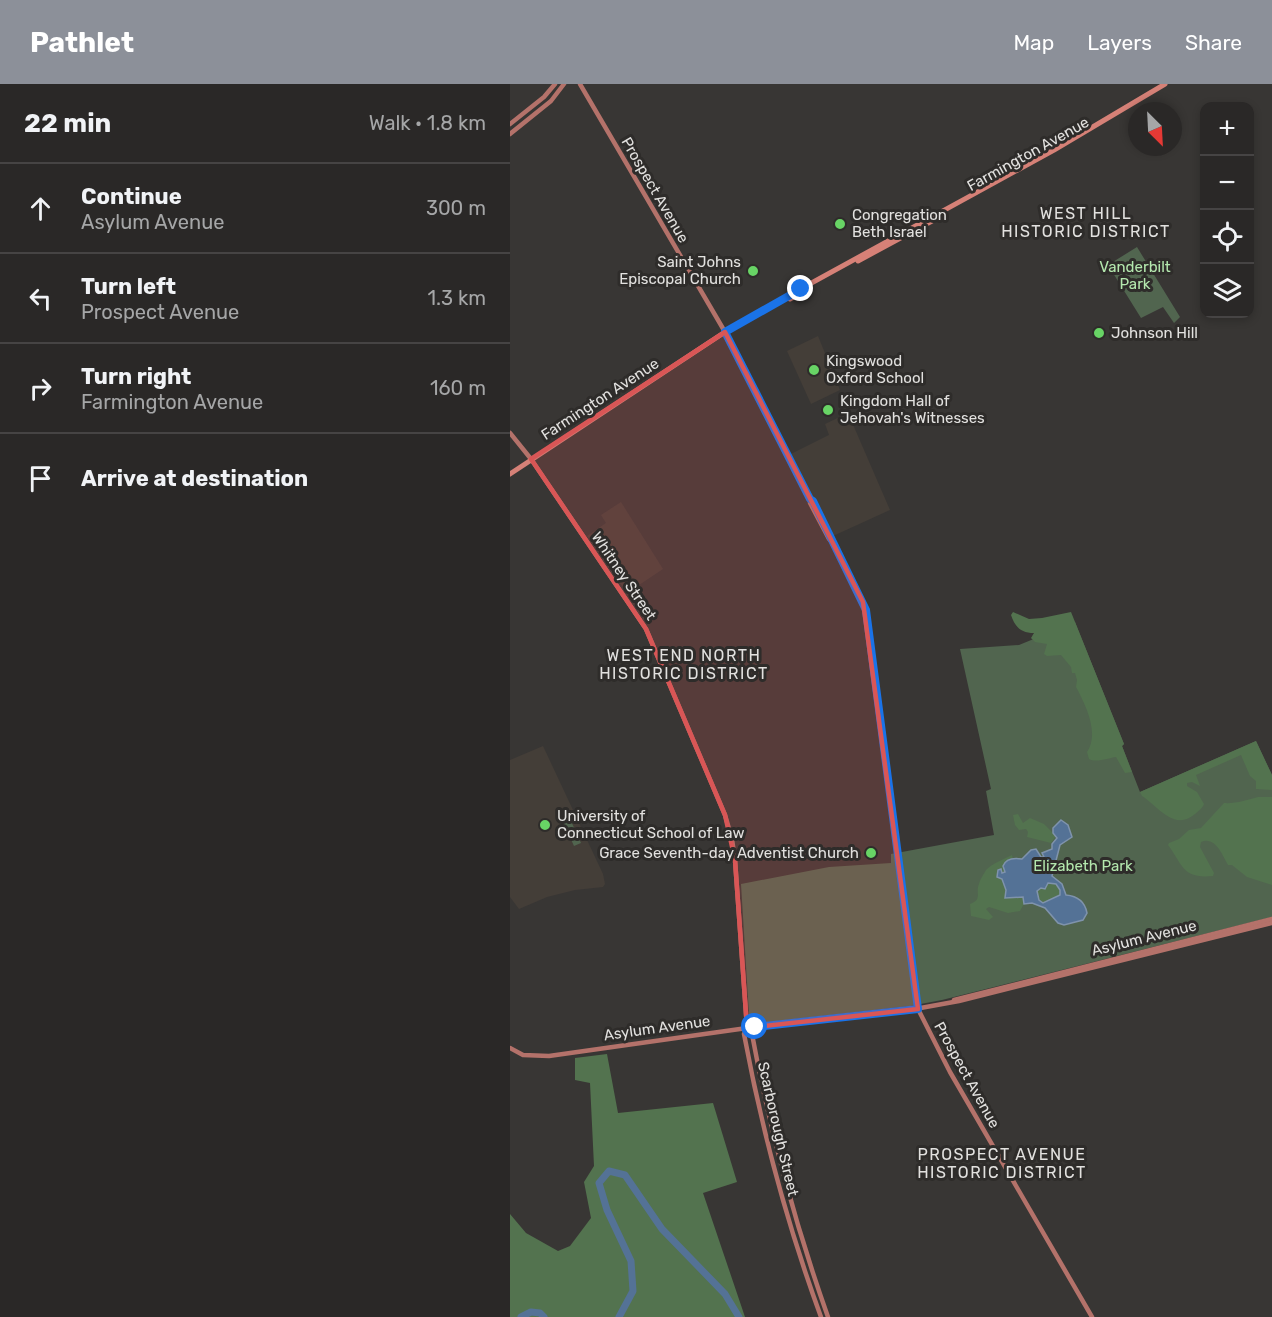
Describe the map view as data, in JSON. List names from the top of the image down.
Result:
{
  "streets": {
    "main road": [
      "Farmington Avenue",
      "Prospect Avenue",
      "Whitney Street",
      "Asylum Avenue",
      "Scarborough Street"
    ]
  },
  "crossings": [
    ["Farmington Avenue", "Prospect Avenue"],
    ["Farmington Avenue", "Whitney Street"],
    ["Prospect Avenue", "Asylum Avenue"],
    ["Whitney Street", "Asylum Avenue"],
    ["Whitney Street", "Scarborough Street"],
    ["Asylum Avenue", "Scarborough Street"]
  ],
  "districts": ["WEST HILL HISTORIC DISTRICT", "WEST END NORTH HISTORIC DISTRICT", "PROSPECT AVENUE HISTORIC DISTRICT"],
  "parks": ["Vanderbilt Park", "Elizabeth Park"],
  "places": [
    "Congregation Beth Israel",
    "Saint Johns Episcopal Church",
    "Johnson Hill",
    "Kingswood Oxford School",
    "Kingdom Hall of Jehovah's Witnesses",
    "University of Connecticut School of Law",
    "Grace Seventh-day Adventist Church"
  ],
  "north": "bottom right",
  "page": {
    "header": "Pathlet",
    "nav": ["Map", "Layers", "Share"],
    "heading": ["22 min", "Walk · 1.8 km"],
    "map_buttons": ["+", "−"],
    "list": [
      ["Continue", "Asylum Avenue", "300 m"],
      ["Turn left", "Prospect Avenue", "1.3 km"],
      ["Turn right", "Farmington Avenue", "160 m"],
      "Arrive at destination"
    ]
  }
}
